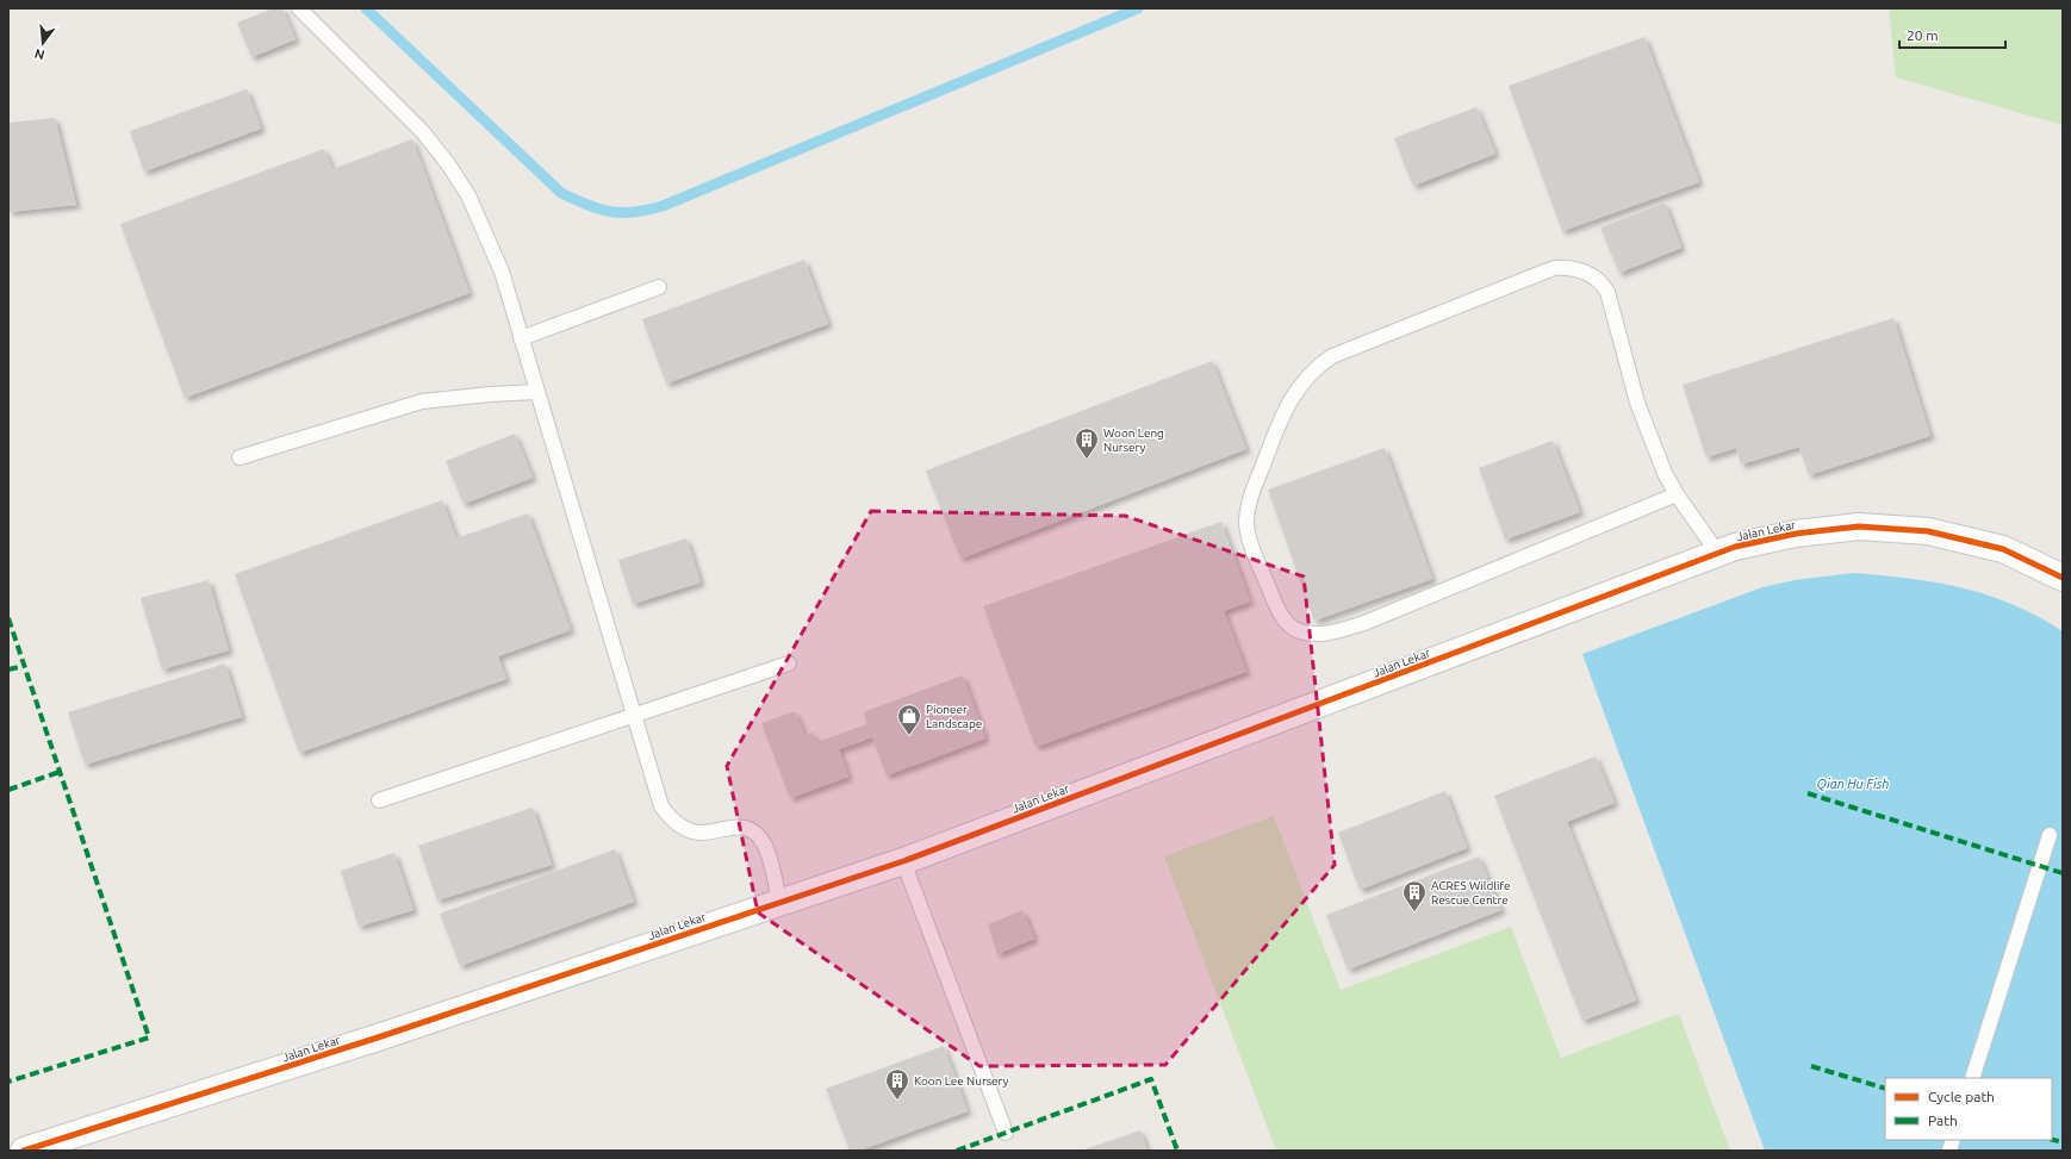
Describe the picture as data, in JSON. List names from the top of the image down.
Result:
{
  "streets": {
    "street": ["Jalan Lekar"]
  },
  "water": ["Qian Hu Fish"],
  "places": {
    "building": ["Woon Leng Nursery", "ACRES Wildlife Rescue Centre", "Koon Lee Nursery"],
    "shop": ["Pioneer Landscape"]
  },
  "legend": ["Cycle path", "Path"],
  "scale_bar": "20 m",
  "north": "bottom"
}
